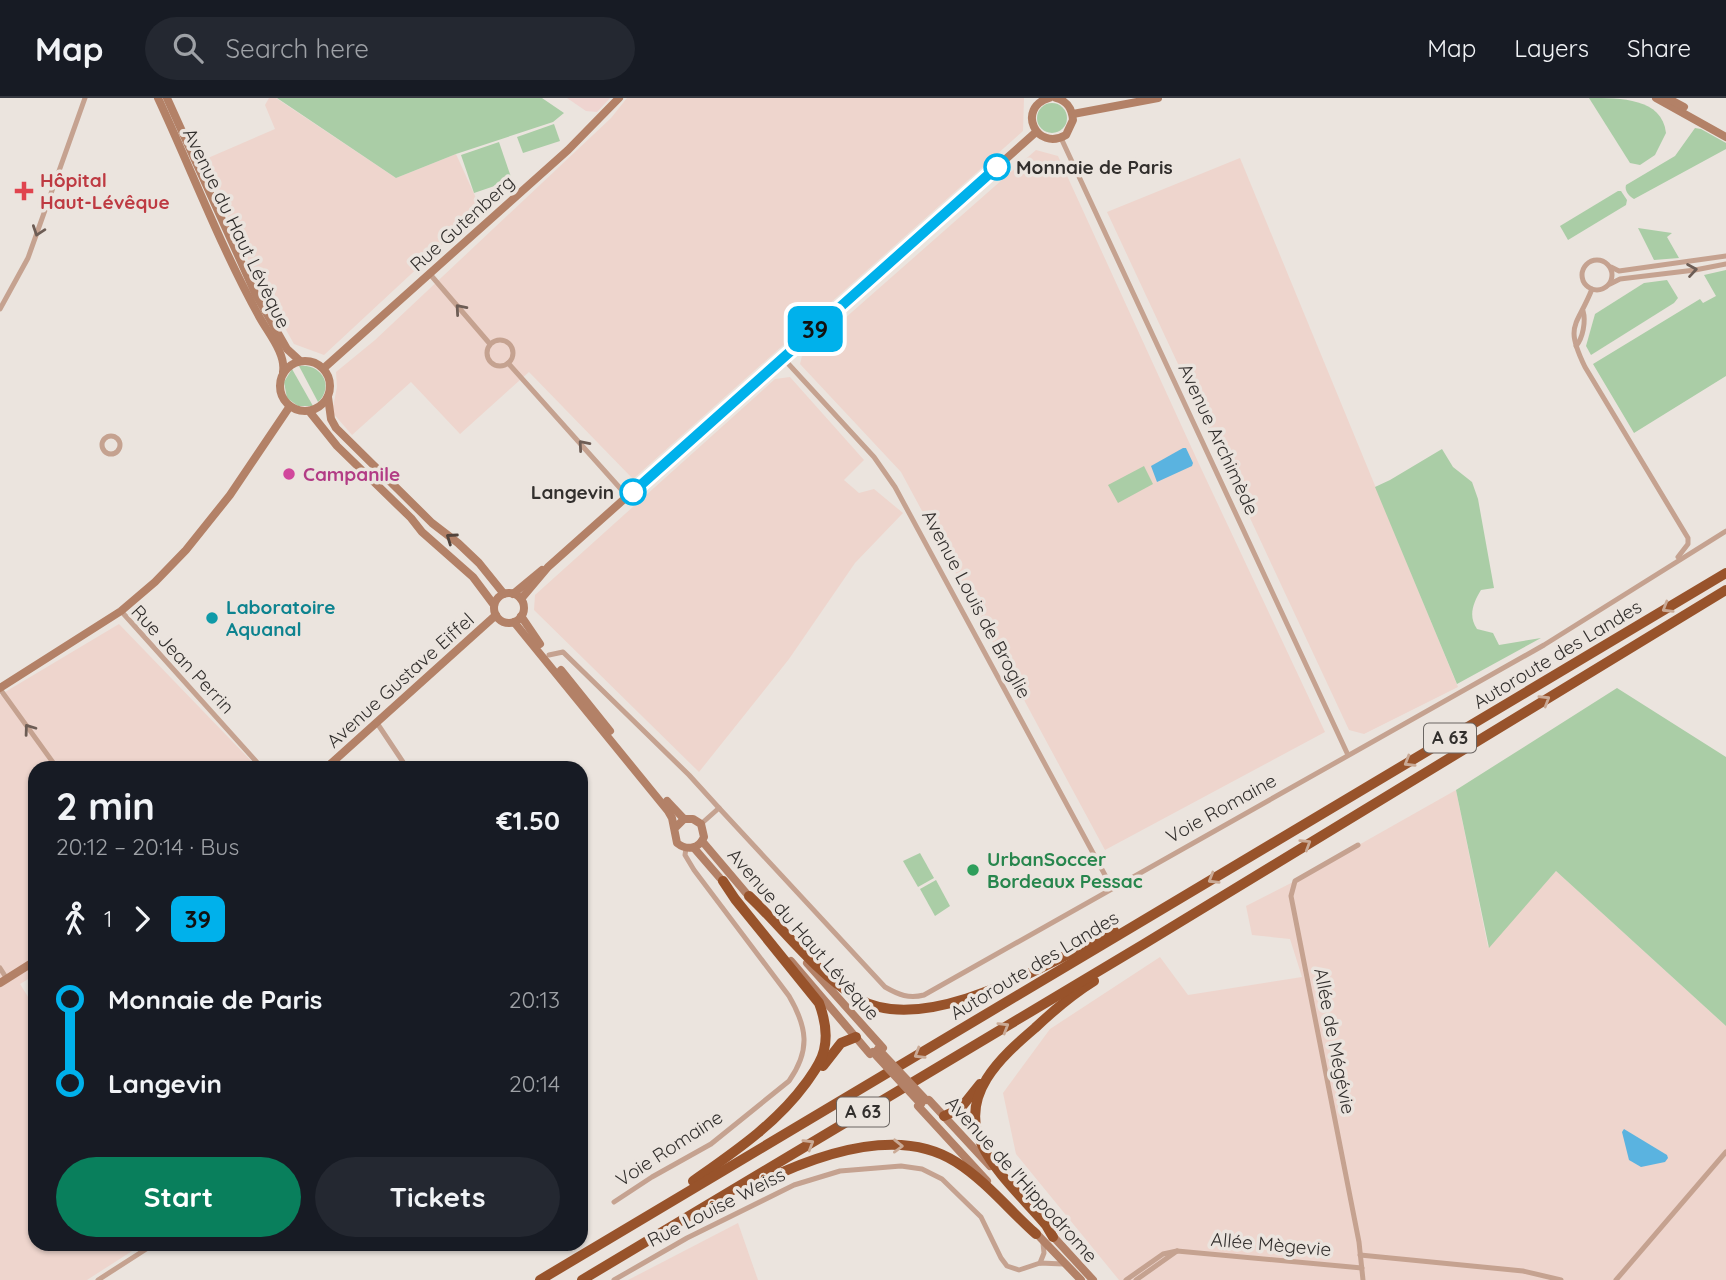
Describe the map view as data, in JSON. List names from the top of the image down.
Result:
{
  "streets": {
    "highway": ["Autoroute des Landes", "A 63"],
    "main road": [
      "Rue Gutenberg",
      "Avenue du Haut Lévèque",
      "Rue Jean Perrin",
      "Avenue Gustave Eiffel",
      "Avenue de l'Hippodrome"
    ],
    "street": [
      "Avenue Archimède",
      "Avenue Louis de Broglie",
      "Voie Romaine",
      "Allée de Mégévie",
      "Rue Louise Weiss",
      "Allée Mègevie"
    ]
  },
  "crossings": [
    ["Rue Gutenberg", "Avenue du Haut Lévèque"],
    ["Avenue du Haut Lévèque", "Voie Romaine"],
    ["Avenue Archimède", "Voie Romaine"],
    ["Avenue Louis de Broglie", "Voie Romaine"],
    ["Allée de Mégévie", "Allée Mègevie"],
    ["Avenue de l'Hippodrome", "Rue Louise Weiss"]
  ],
  "places": {
    "other": [
      "Monnaie de Paris",
      "Campanile",
      "Langevin",
      "Laboratoire Aquanal",
      "UrbanSoccer Bordeaux Pessac"
    ],
    "health": ["Hôpital Haut-Lévêque"]
  },
  "lines": ["bus line 39"],
  "page": {
    "header": "Map",
    "search": "Search here",
    "nav": ["Map", "Layers", "Share"],
    "on_map": "39",
    "heading": ["2 min", "20:12 – 20:14 · Bus", "€1.50"],
    "legs": ["1", "39"],
    "list": [
      {
        "name": "Monnaie de Paris",
        "value": "20:13"
      },
      {
        "name": "Langevin",
        "value": "20:14"
      }
    ],
    "buttons": ["Start", "Tickets"]
  }
}
